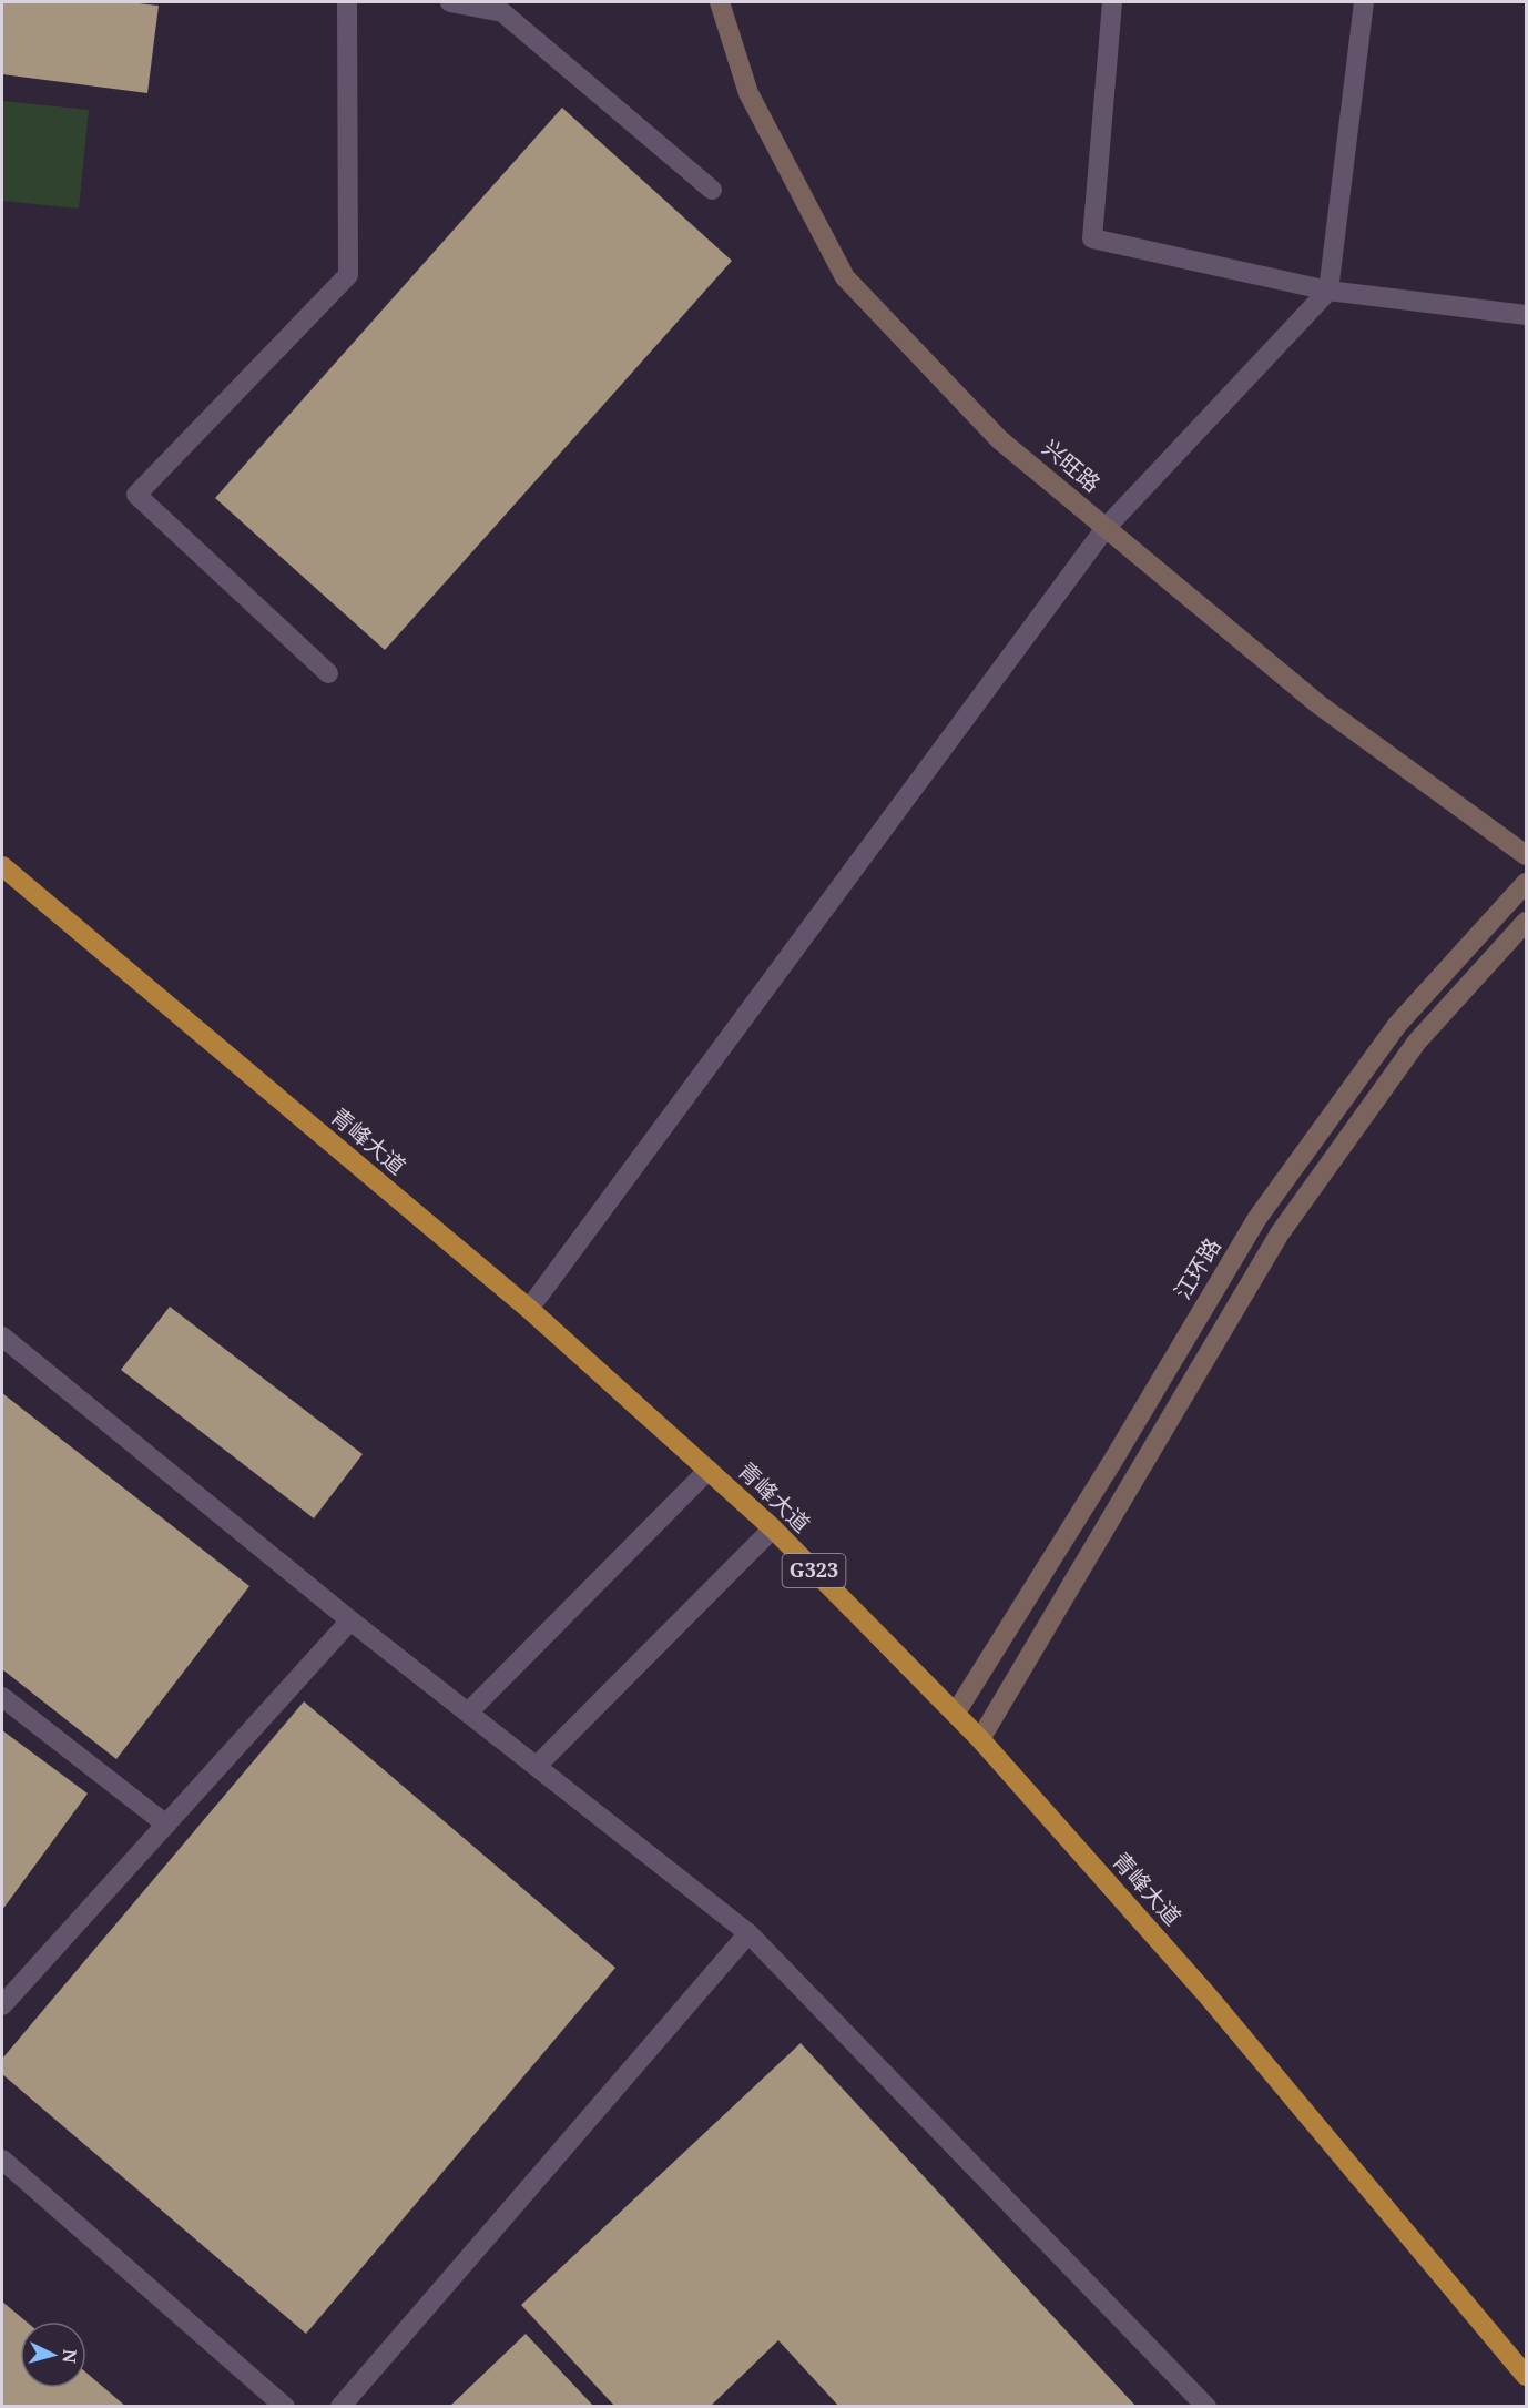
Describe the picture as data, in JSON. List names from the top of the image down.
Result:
{
  "streets": {
    "highway": ["青峰大道", "G323"],
    "street": ["兴旺路", "江环路"]
  },
  "crossings": [
    ["青峰大道", "江环路"]
  ],
  "north": "right"
}
